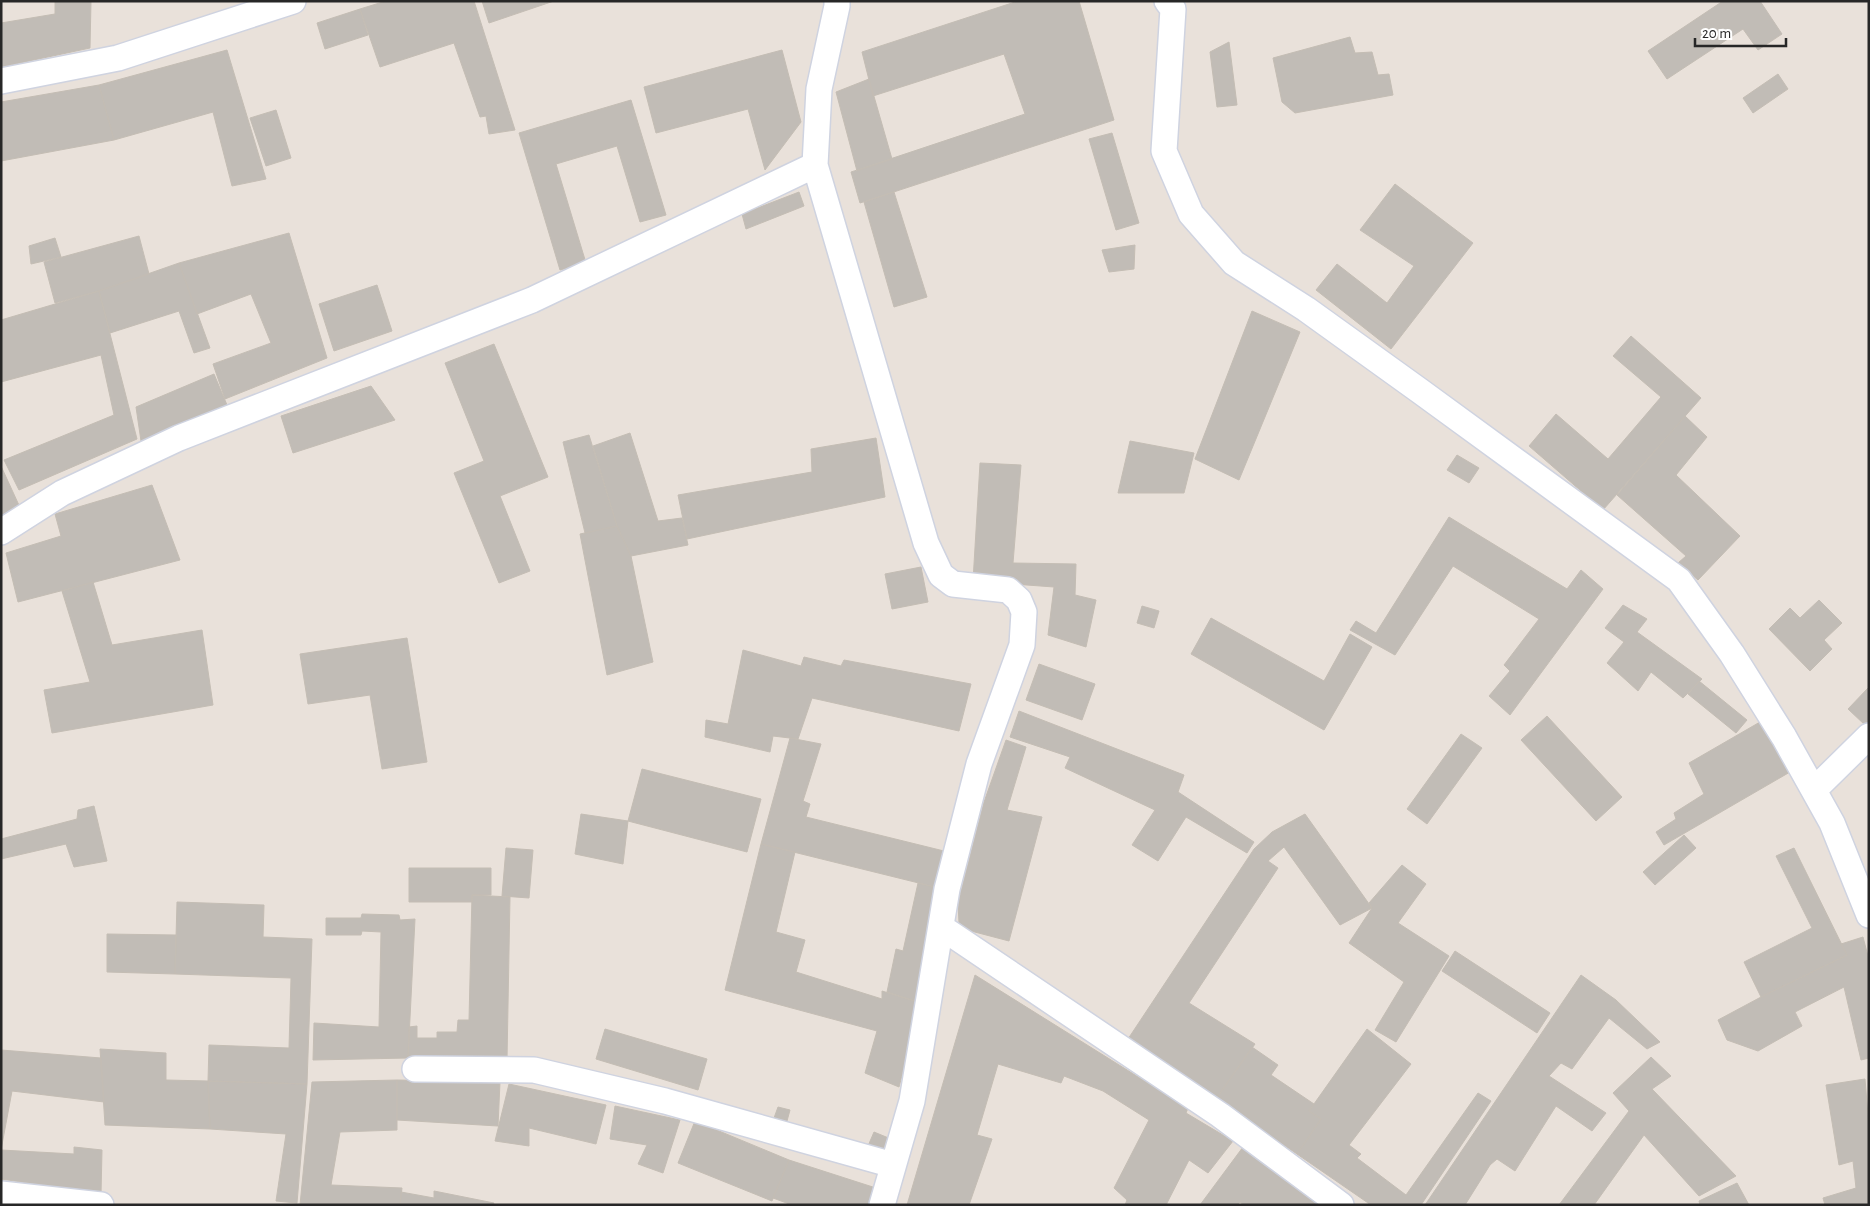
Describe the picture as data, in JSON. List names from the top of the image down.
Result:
{
  "scale_bar": "20 m"
}
